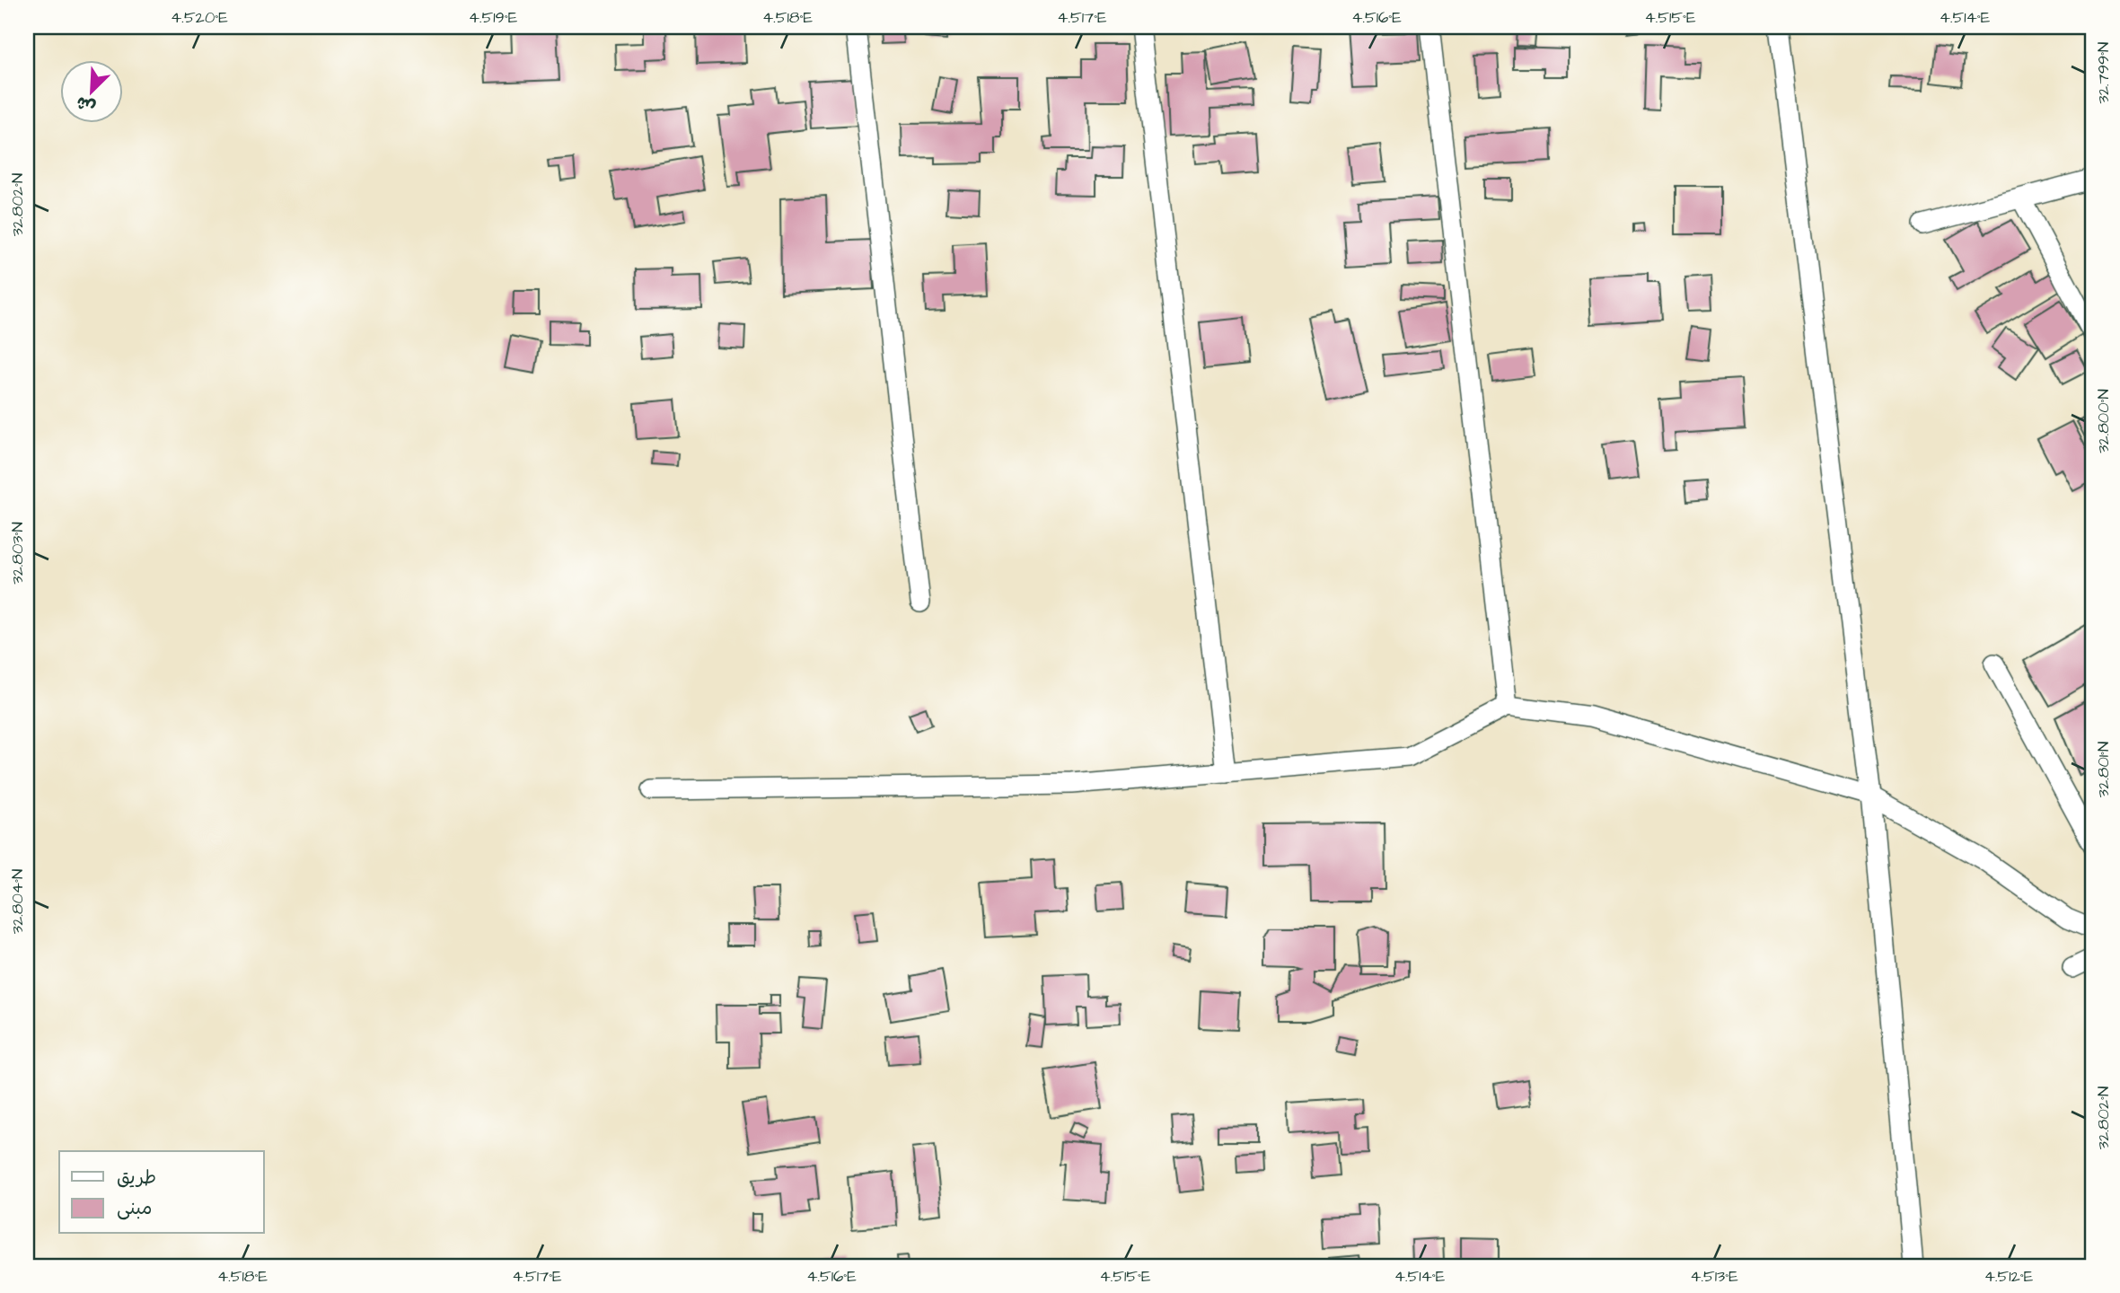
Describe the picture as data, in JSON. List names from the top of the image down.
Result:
{
  "legend": ["طريق", "مبنى"],
  "north": "bottom left",
  "coordinates": [
    "4.520°E",
    "4.519°E",
    "4.518°E",
    "4.517°E",
    "4.516°E",
    "4.515°E",
    "4.514°E",
    "32.799°N",
    "32.802°N",
    "32.800°N",
    "32.803°N",
    "32.801°N",
    "32.804°N",
    "4.513°E",
    "4.512°E"
  ]
}
